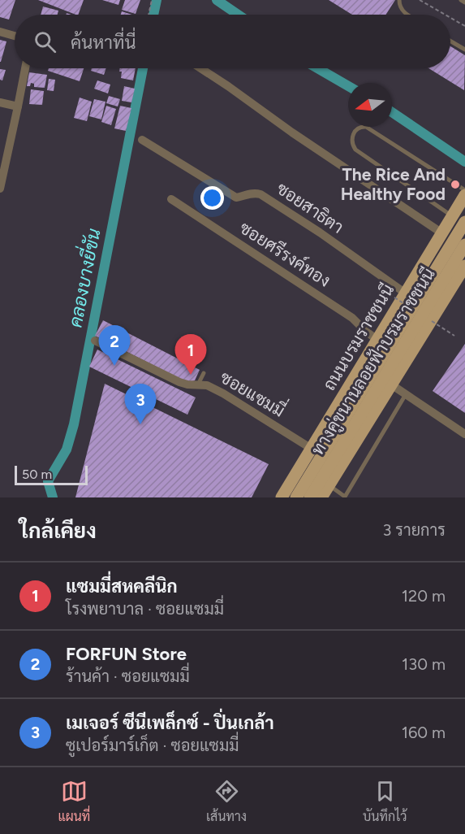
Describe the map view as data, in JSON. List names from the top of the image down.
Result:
{
  "streets": {
    "main road": ["ถนนบรมราชชนนี", "ทางคู่ขนานลอยฟ้าบรมราชชนนี"],
    "street": ["ซอยสาธิตา", "ซอยศรีรงค์ทอง", "ซอยแซมมี่"]
  },
  "crossings": [
    ["ซอยสาธิตา", "ถนนบรมราชชนนี"],
    ["ซอยศรีรงค์ทอง", "ถนนบรมราชชนนี"],
    ["ถนนบรมราชชนนี", "ซอยแซมมี่"]
  ],
  "water": ["คลองบางยี่ขัน"],
  "places": ["The Rice And Healthy Food"],
  "scale_bar": "50 m",
  "north": "left",
  "page": {
    "search": "ค้นหาที่นี่",
    "pins": ["2", "1", "3"],
    "scale": "50 m",
    "heading": ["ใกล้เคียง", "3 รายการ"],
    "list": [
      {
        "mark": "1",
        "name": "แซมมี่สหคลีนิก",
        "note": "โรงพยาบาล · ซอยแซมมี่",
        "value": "120 m"
      },
      {
        "mark": "2",
        "name": "FORFUN Store",
        "note": "ร้านค้า · ซอยแซมมี่",
        "value": "130 m"
      },
      {
        "mark": "3",
        "name": "เมเจอร์ ซีนีเพล็กซ์ - ปิ่นเกล้า",
        "note": "ซูเปอร์มาร์เก็ต · ซอยแซมมี่",
        "value": "160 m"
      }
    ],
    "nav": ["แผนที่", "เส้นทาง", "บันทึกไว้"]
  }
}
